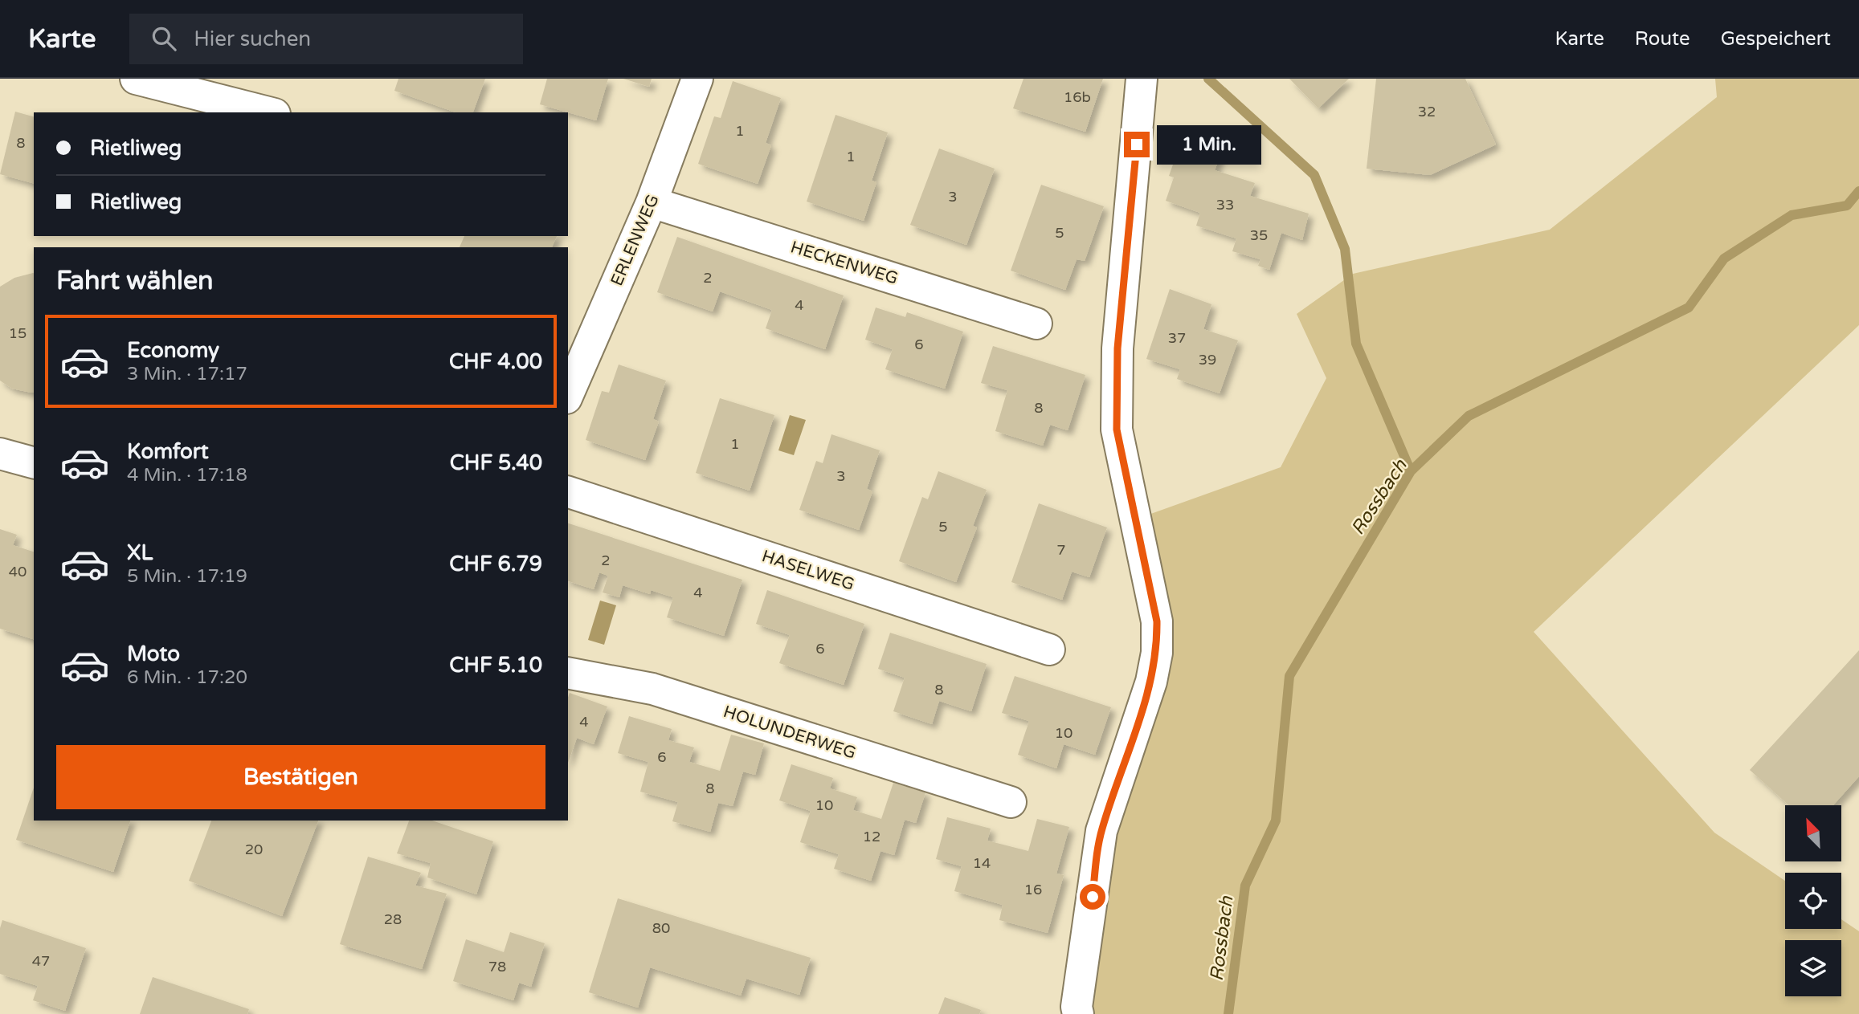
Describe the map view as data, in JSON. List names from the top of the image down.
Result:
{
  "streets": {
    "street": [
      "ERLENWEG",
      "HECKENWEG",
      "HASELWEG",
      "HOLUNDERWEG"
    ]
  },
  "crossings": [
    ["ERLENWEG", "HECKENWEG"]
  ],
  "water": ["Rossbach"],
  "house_numbers": [
    "16b",
    "32",
    "1",
    "8",
    "1",
    "3",
    "33",
    "5",
    "35",
    "2",
    "4",
    "15",
    "37",
    "6",
    "39",
    "8",
    "1",
    "3",
    "5",
    "7",
    "2",
    "40",
    "4",
    "6",
    "8",
    "4",
    "10",
    "6",
    "8",
    "10",
    "12",
    "20",
    "14",
    "16",
    "28",
    "80",
    "47",
    "78"
  ],
  "north": "top left",
  "page": {
    "header": "Karte",
    "search": "Hier suchen",
    "nav": ["Karte", "Route", "Gespeichert"],
    "banner": ["Rietliweg", "Rietliweg"],
    "bubble": "1 Min.",
    "heading": "Fahrt wählen",
    "list": [
      {
        "name": "Economy",
        "note": "3 Min. · 17:17",
        "value": "CHF 4.00"
      },
      {
        "name": "Komfort",
        "note": "4 Min. · 17:18",
        "value": "CHF 5.40"
      },
      {
        "name": "XL",
        "note": "5 Min. · 17:19",
        "value": "CHF 6.79"
      },
      {
        "name": "Moto",
        "note": "6 Min. · 17:20",
        "value": "CHF 5.10"
      }
    ],
    "buttons": "Bestätigen"
  }
}
